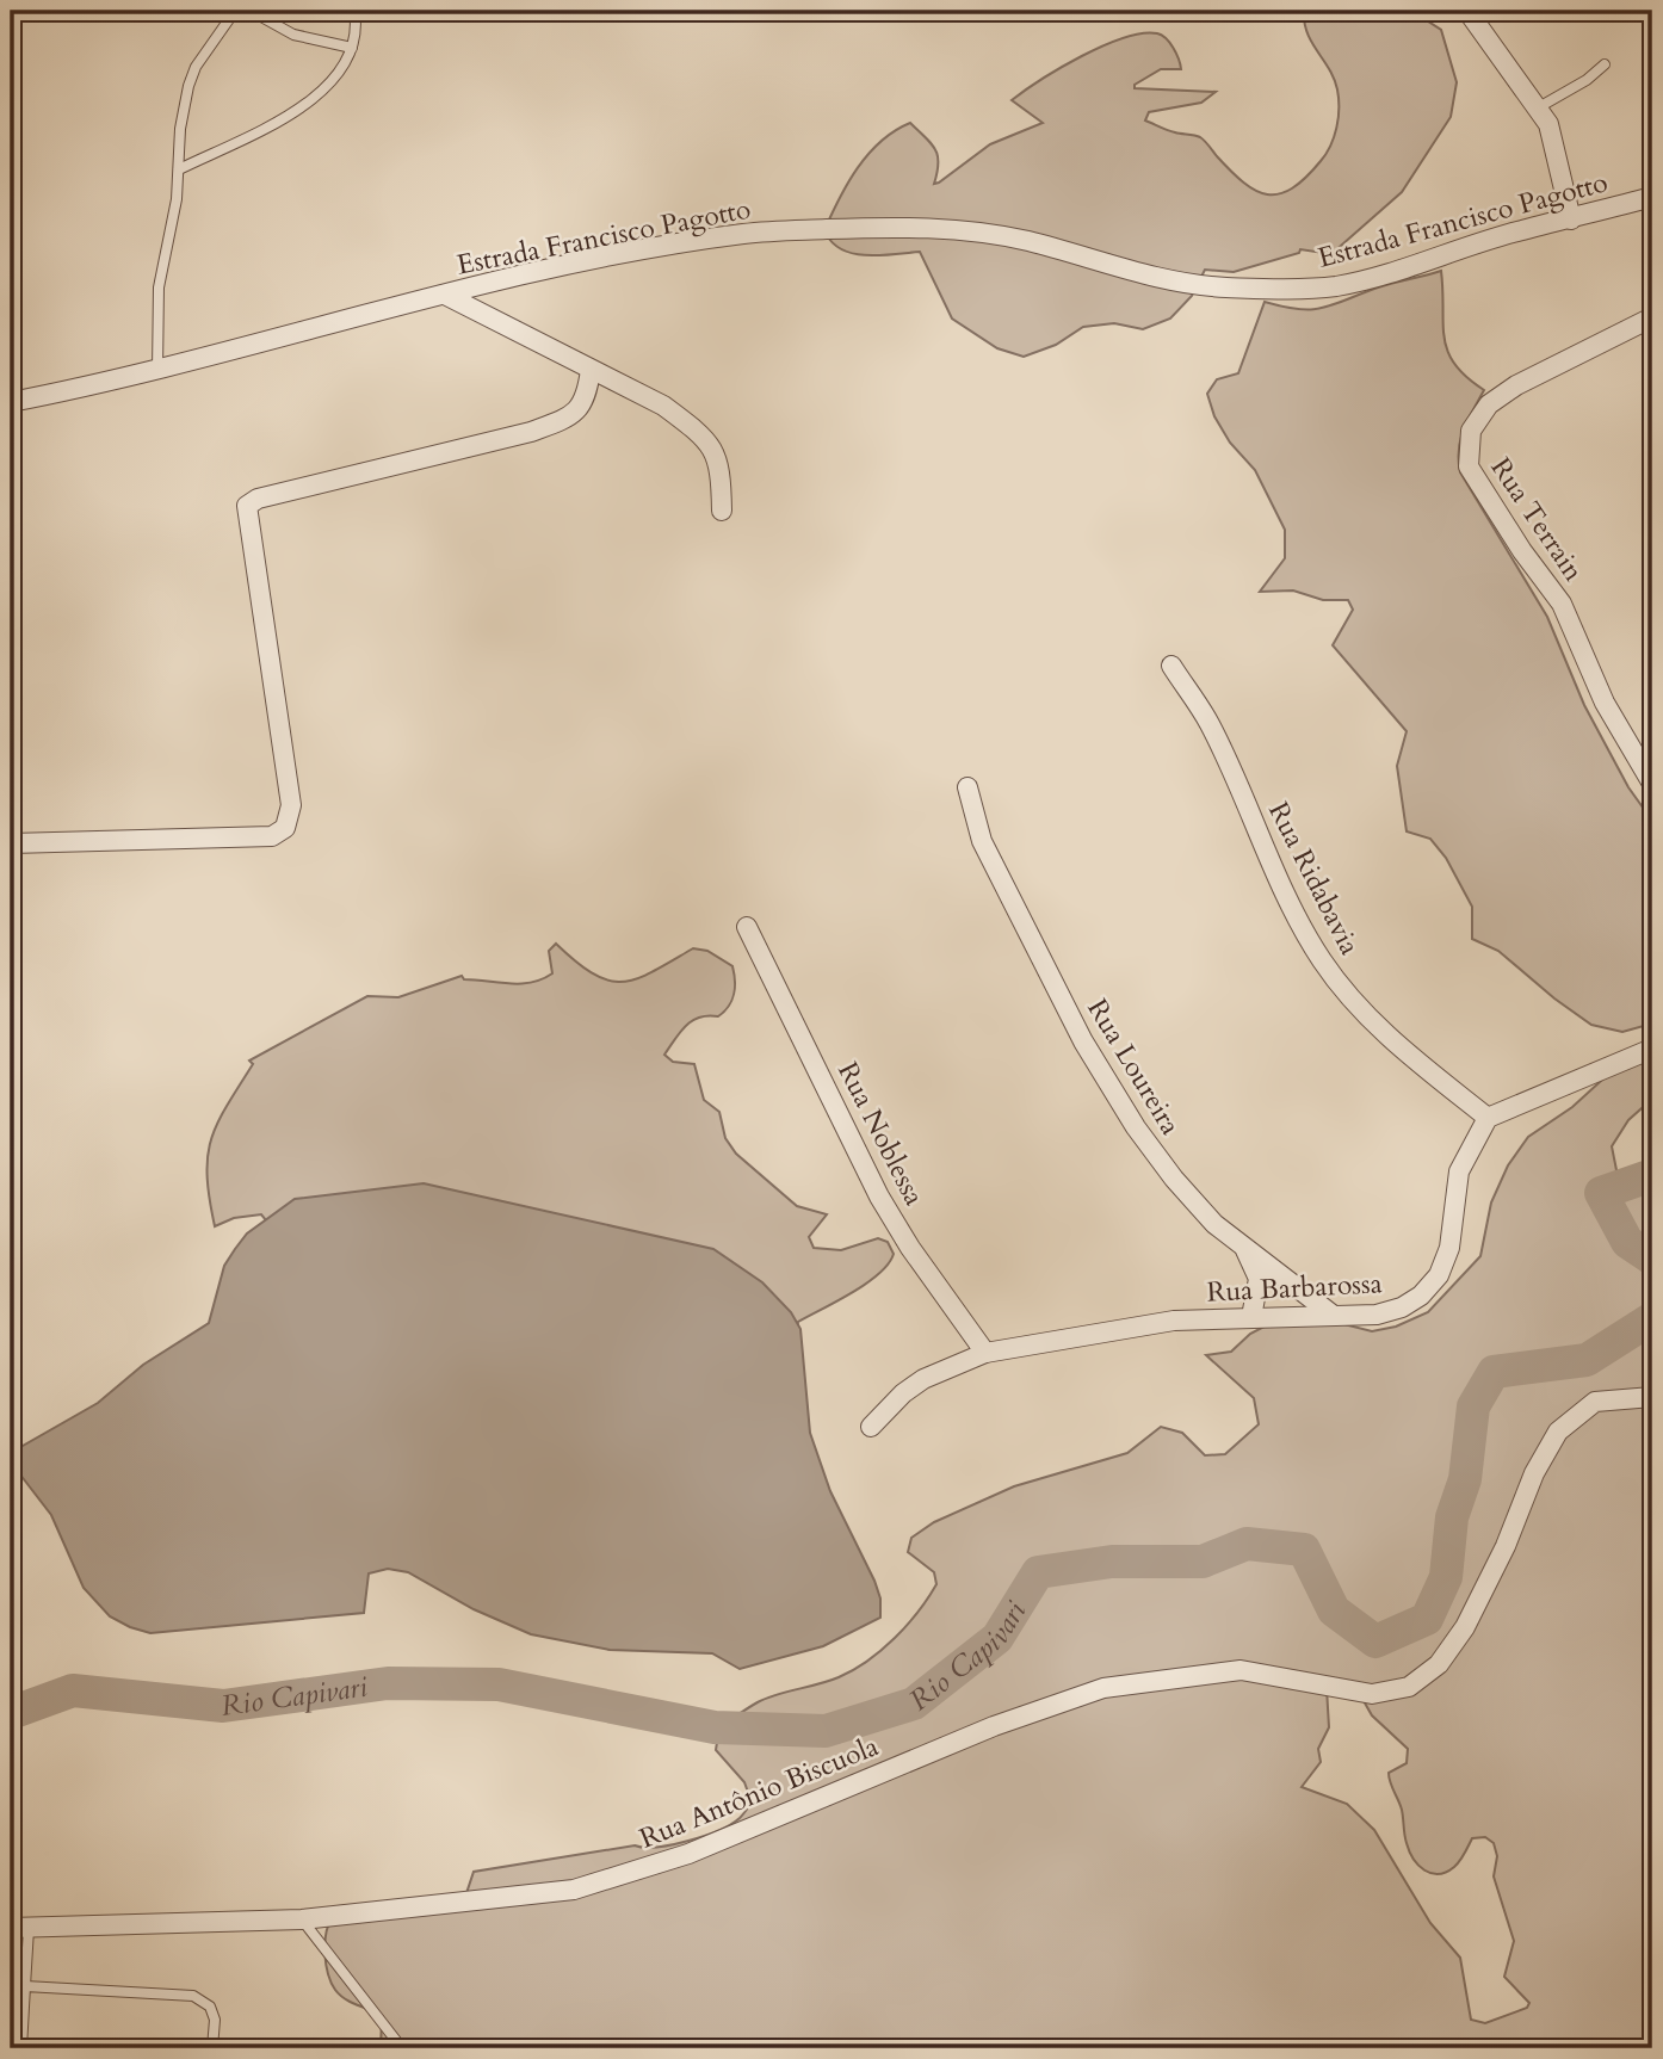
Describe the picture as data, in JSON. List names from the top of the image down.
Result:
{
  "streets": {
    "street": [
      "Estrada Francisco Pagotto",
      "Rua Terrain",
      "Rua Ridabavia",
      "Rua Loureira",
      "Rua Noblessa",
      "Rua Barbarossa",
      "Rua Antônio Biscuola"
    ]
  },
  "crossings": [
    ["Rua Ridabavia", "Rua Barbarossa"],
    ["Rua Loureira", "Rua Barbarossa"],
    ["Rua Noblessa", "Rua Barbarossa"]
  ],
  "water": ["Rio Capivari"]
}
